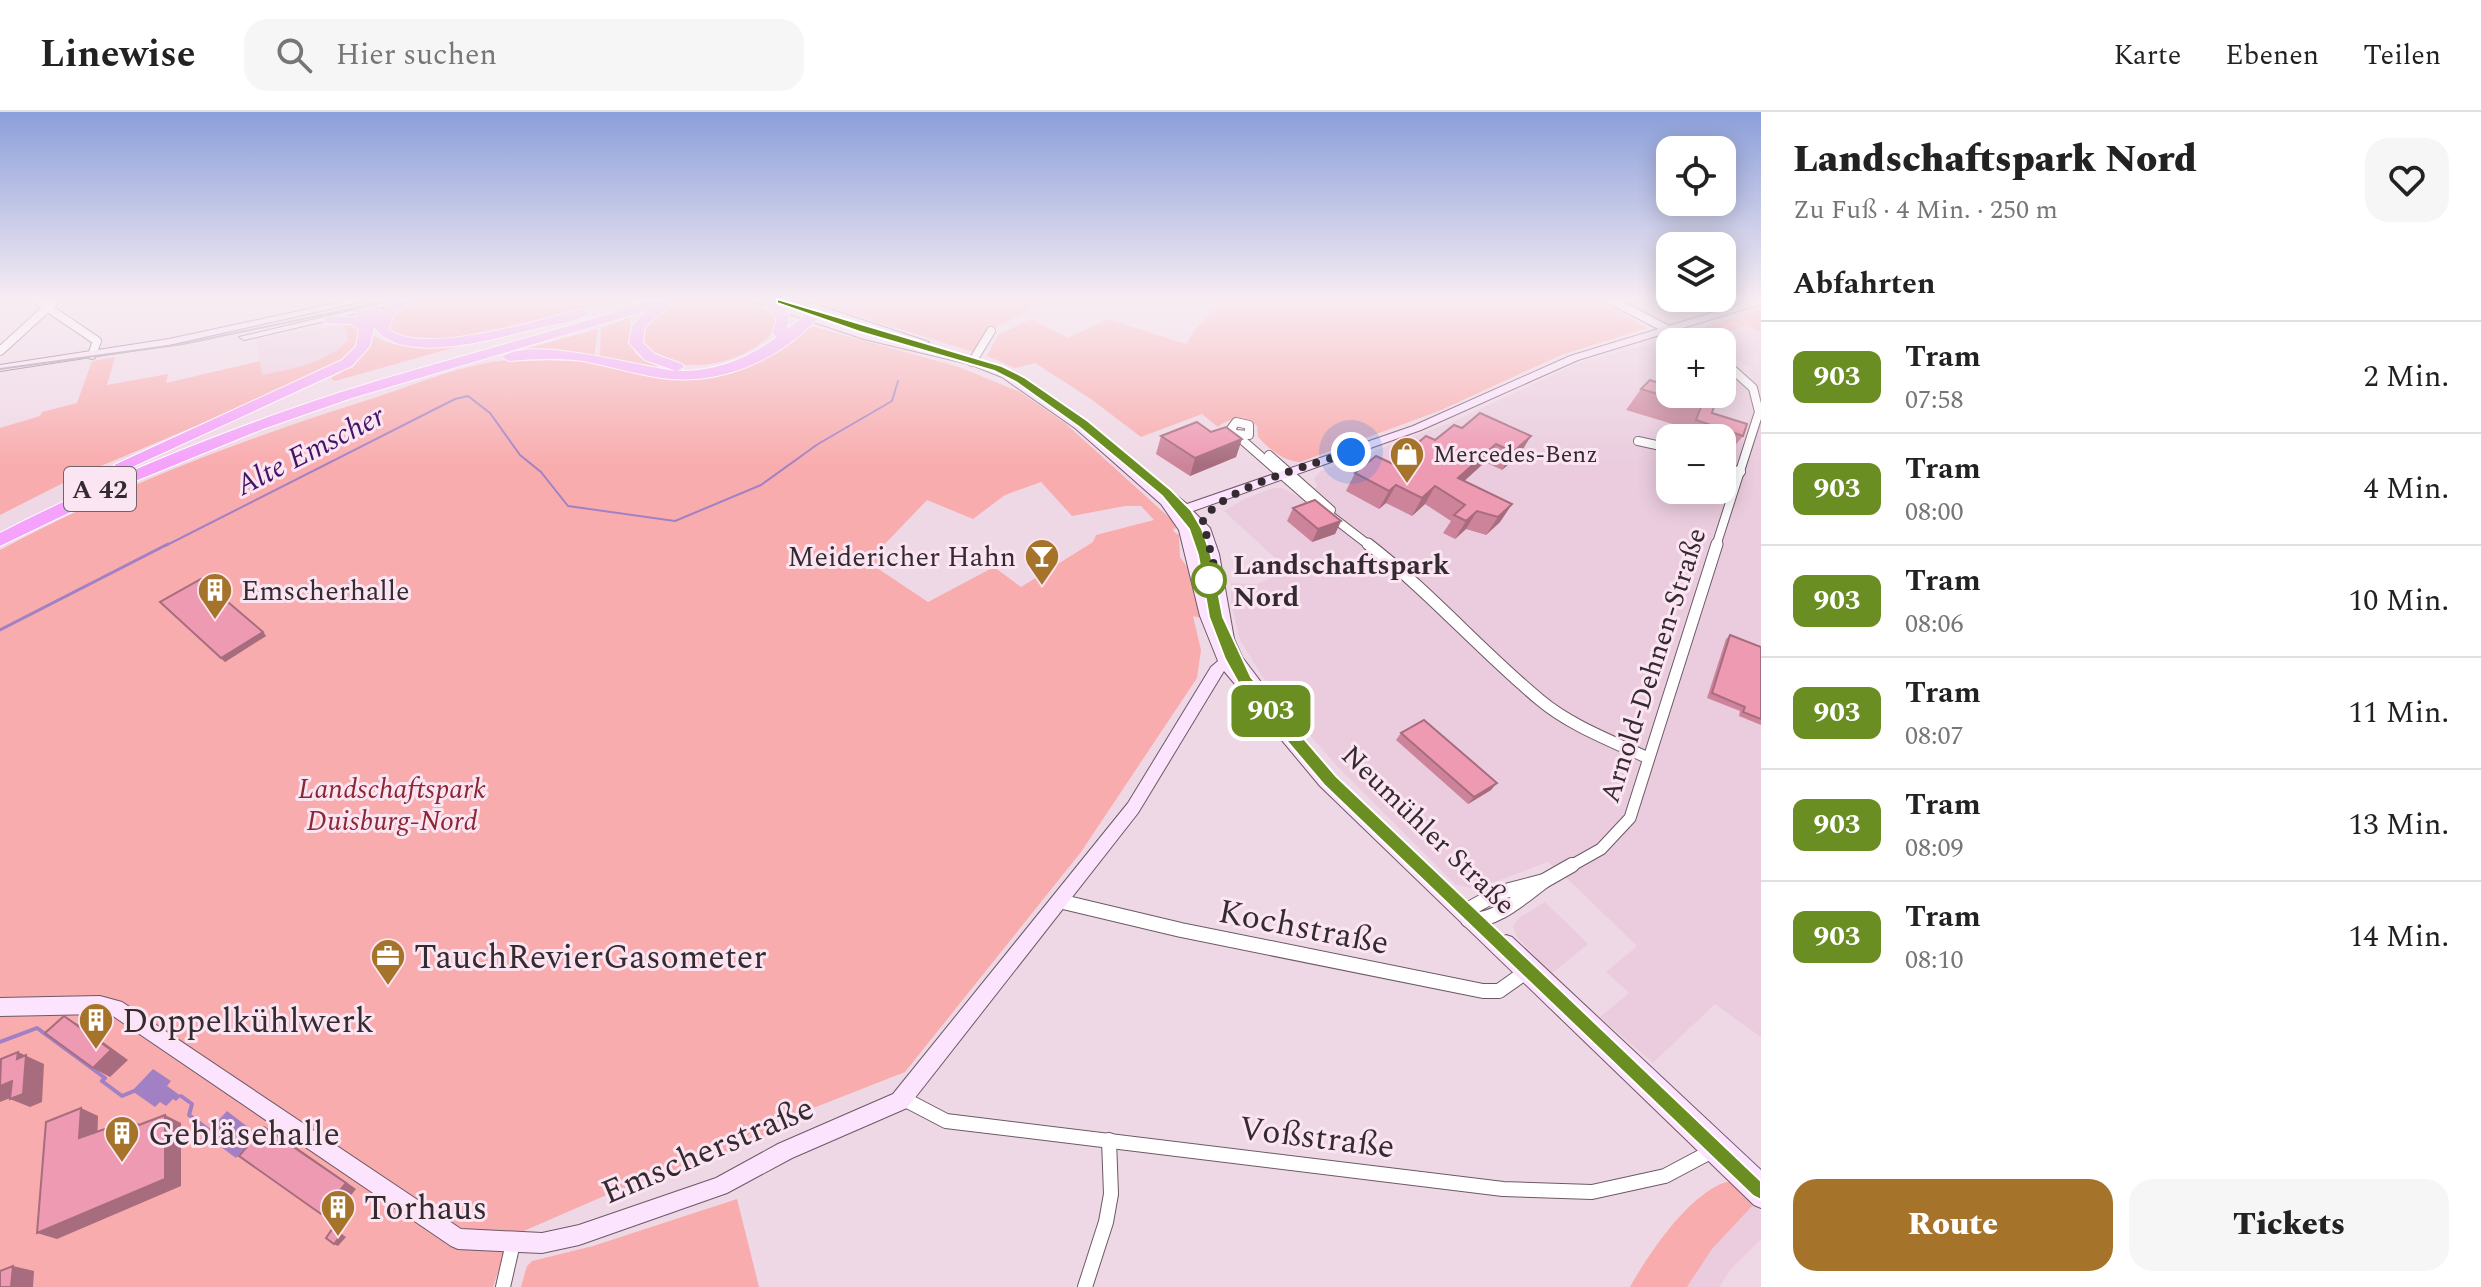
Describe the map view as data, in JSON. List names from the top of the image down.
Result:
{
  "streets": {
    "highway": ["A 42"],
    "main road": ["Neumühler Straße", "Emscherstraße"],
    "street": ["Arnold-Dehnen-Straße", "Kochstraße", "Voßstraße"]
  },
  "crossings": [
    ["Arnold-Dehnen-Straße", "Neumühler Straße"],
    ["Neumühler Straße", "Kochstraße"],
    ["Neumühler Straße", "Voßstraße"],
    ["Neumühler Straße", "Emscherstraße"],
    ["Kochstraße", "Emscherstraße"],
    ["Voßstraße", "Emscherstraße"]
  ],
  "water": ["Alte Emscher"],
  "parks": ["Landschaftspark Duisburg-Nord"],
  "places": {
    "shop": ["Mercedes-Benz"],
    "other": ["Landschaftspark Nord"],
    "bar": ["Meidericher Hahn"],
    "building": [
      "Emscherhalle",
      "Doppelkühlwerk",
      "Gebläsehalle",
      "Torhaus"
    ],
    "office": ["TauchRevierGasometer"]
  },
  "lines": ["tram line 903"],
  "page": {
    "header": "Linewise",
    "search": "Hier suchen",
    "nav": ["Karte", "Ebenen", "Teilen"],
    "on_map": "903",
    "heading": [
      ["Landschaftspark Nord", "Zu Fuß · 4 Min. · 250 m"],
      "Abfahrten"
    ],
    "map_buttons": ["+", "−"],
    "list": [
      {
        "mark": "903",
        "name": "Tram",
        "note": "07:58",
        "value": "2 Min."
      },
      {
        "mark": "903",
        "name": "Tram",
        "note": "08:00",
        "value": "4 Min."
      },
      {
        "mark": "903",
        "name": "Tram",
        "note": "08:06",
        "value": "10 Min."
      },
      {
        "mark": "903",
        "name": "Tram",
        "note": "08:07",
        "value": "11 Min."
      },
      {
        "mark": "903",
        "name": "Tram",
        "note": "08:09",
        "value": "13 Min."
      },
      {
        "mark": "903",
        "name": "Tram",
        "note": "08:10",
        "value": "14 Min."
      }
    ],
    "buttons": ["Route", "Tickets"]
  }
}
